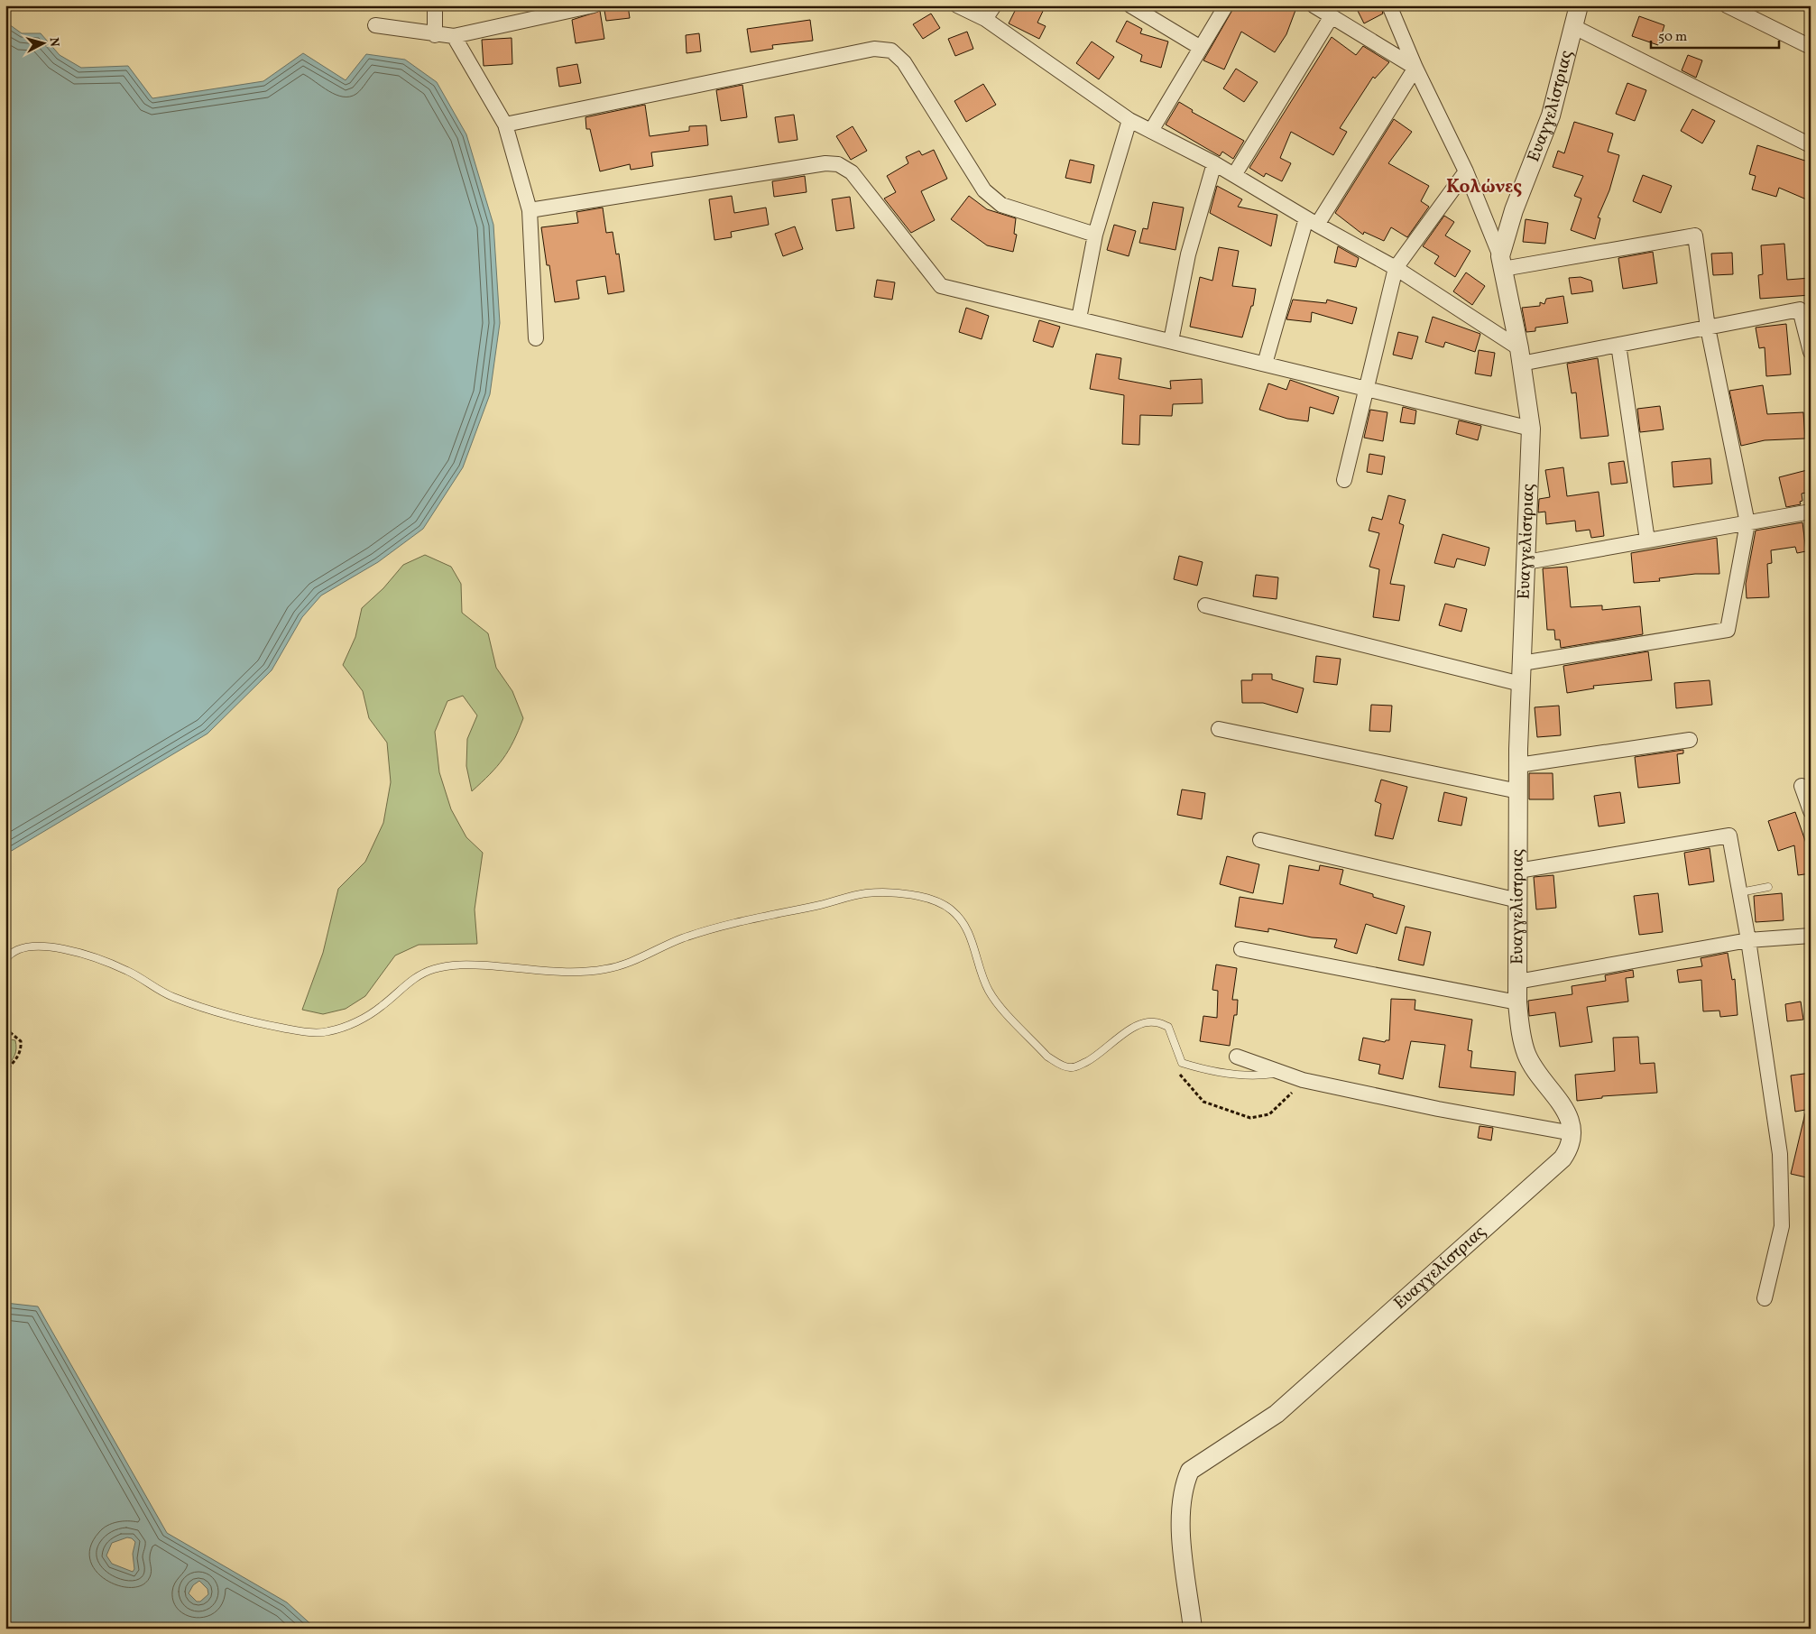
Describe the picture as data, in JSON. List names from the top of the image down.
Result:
{
  "streets": {
    "street": ["Ευαγγελίστριας"]
  },
  "districts": ["Κολώνες"],
  "scale_bar": "50 m",
  "north": "right"
}
